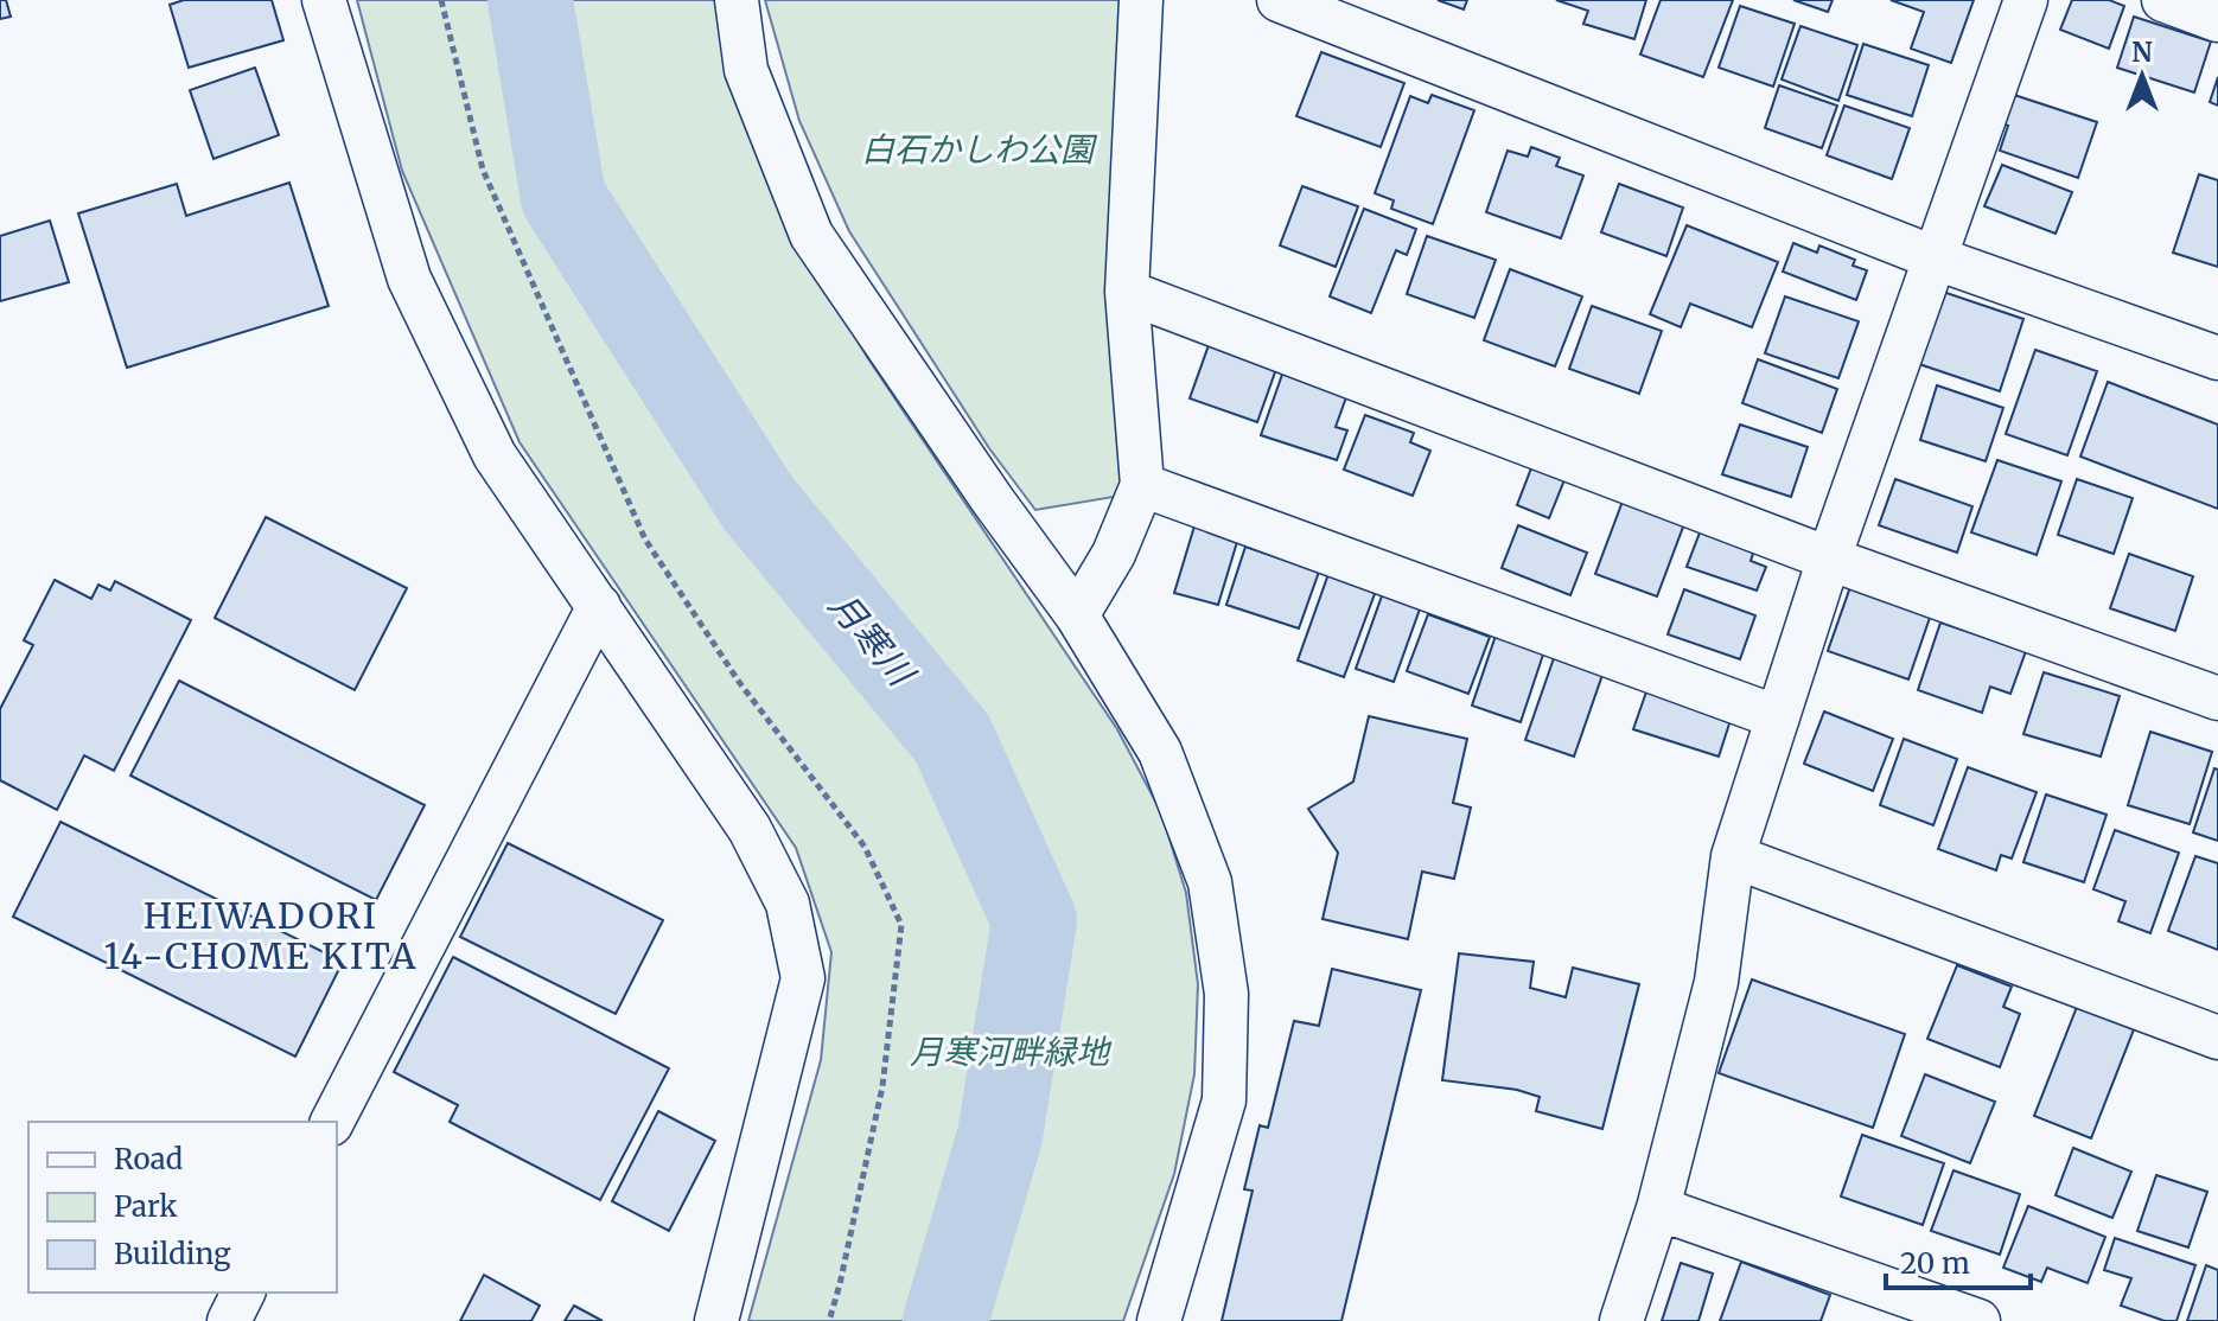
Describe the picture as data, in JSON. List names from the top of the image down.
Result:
{
  "districts": ["HEIWADORI 14-CHOME KITA"],
  "water": ["月寒川"],
  "parks": ["白石かしわ公園", "月寒河畔緑地"],
  "legend": ["Road", "Park", "Building"],
  "scale_bar": "20 m",
  "north": "top"
}
